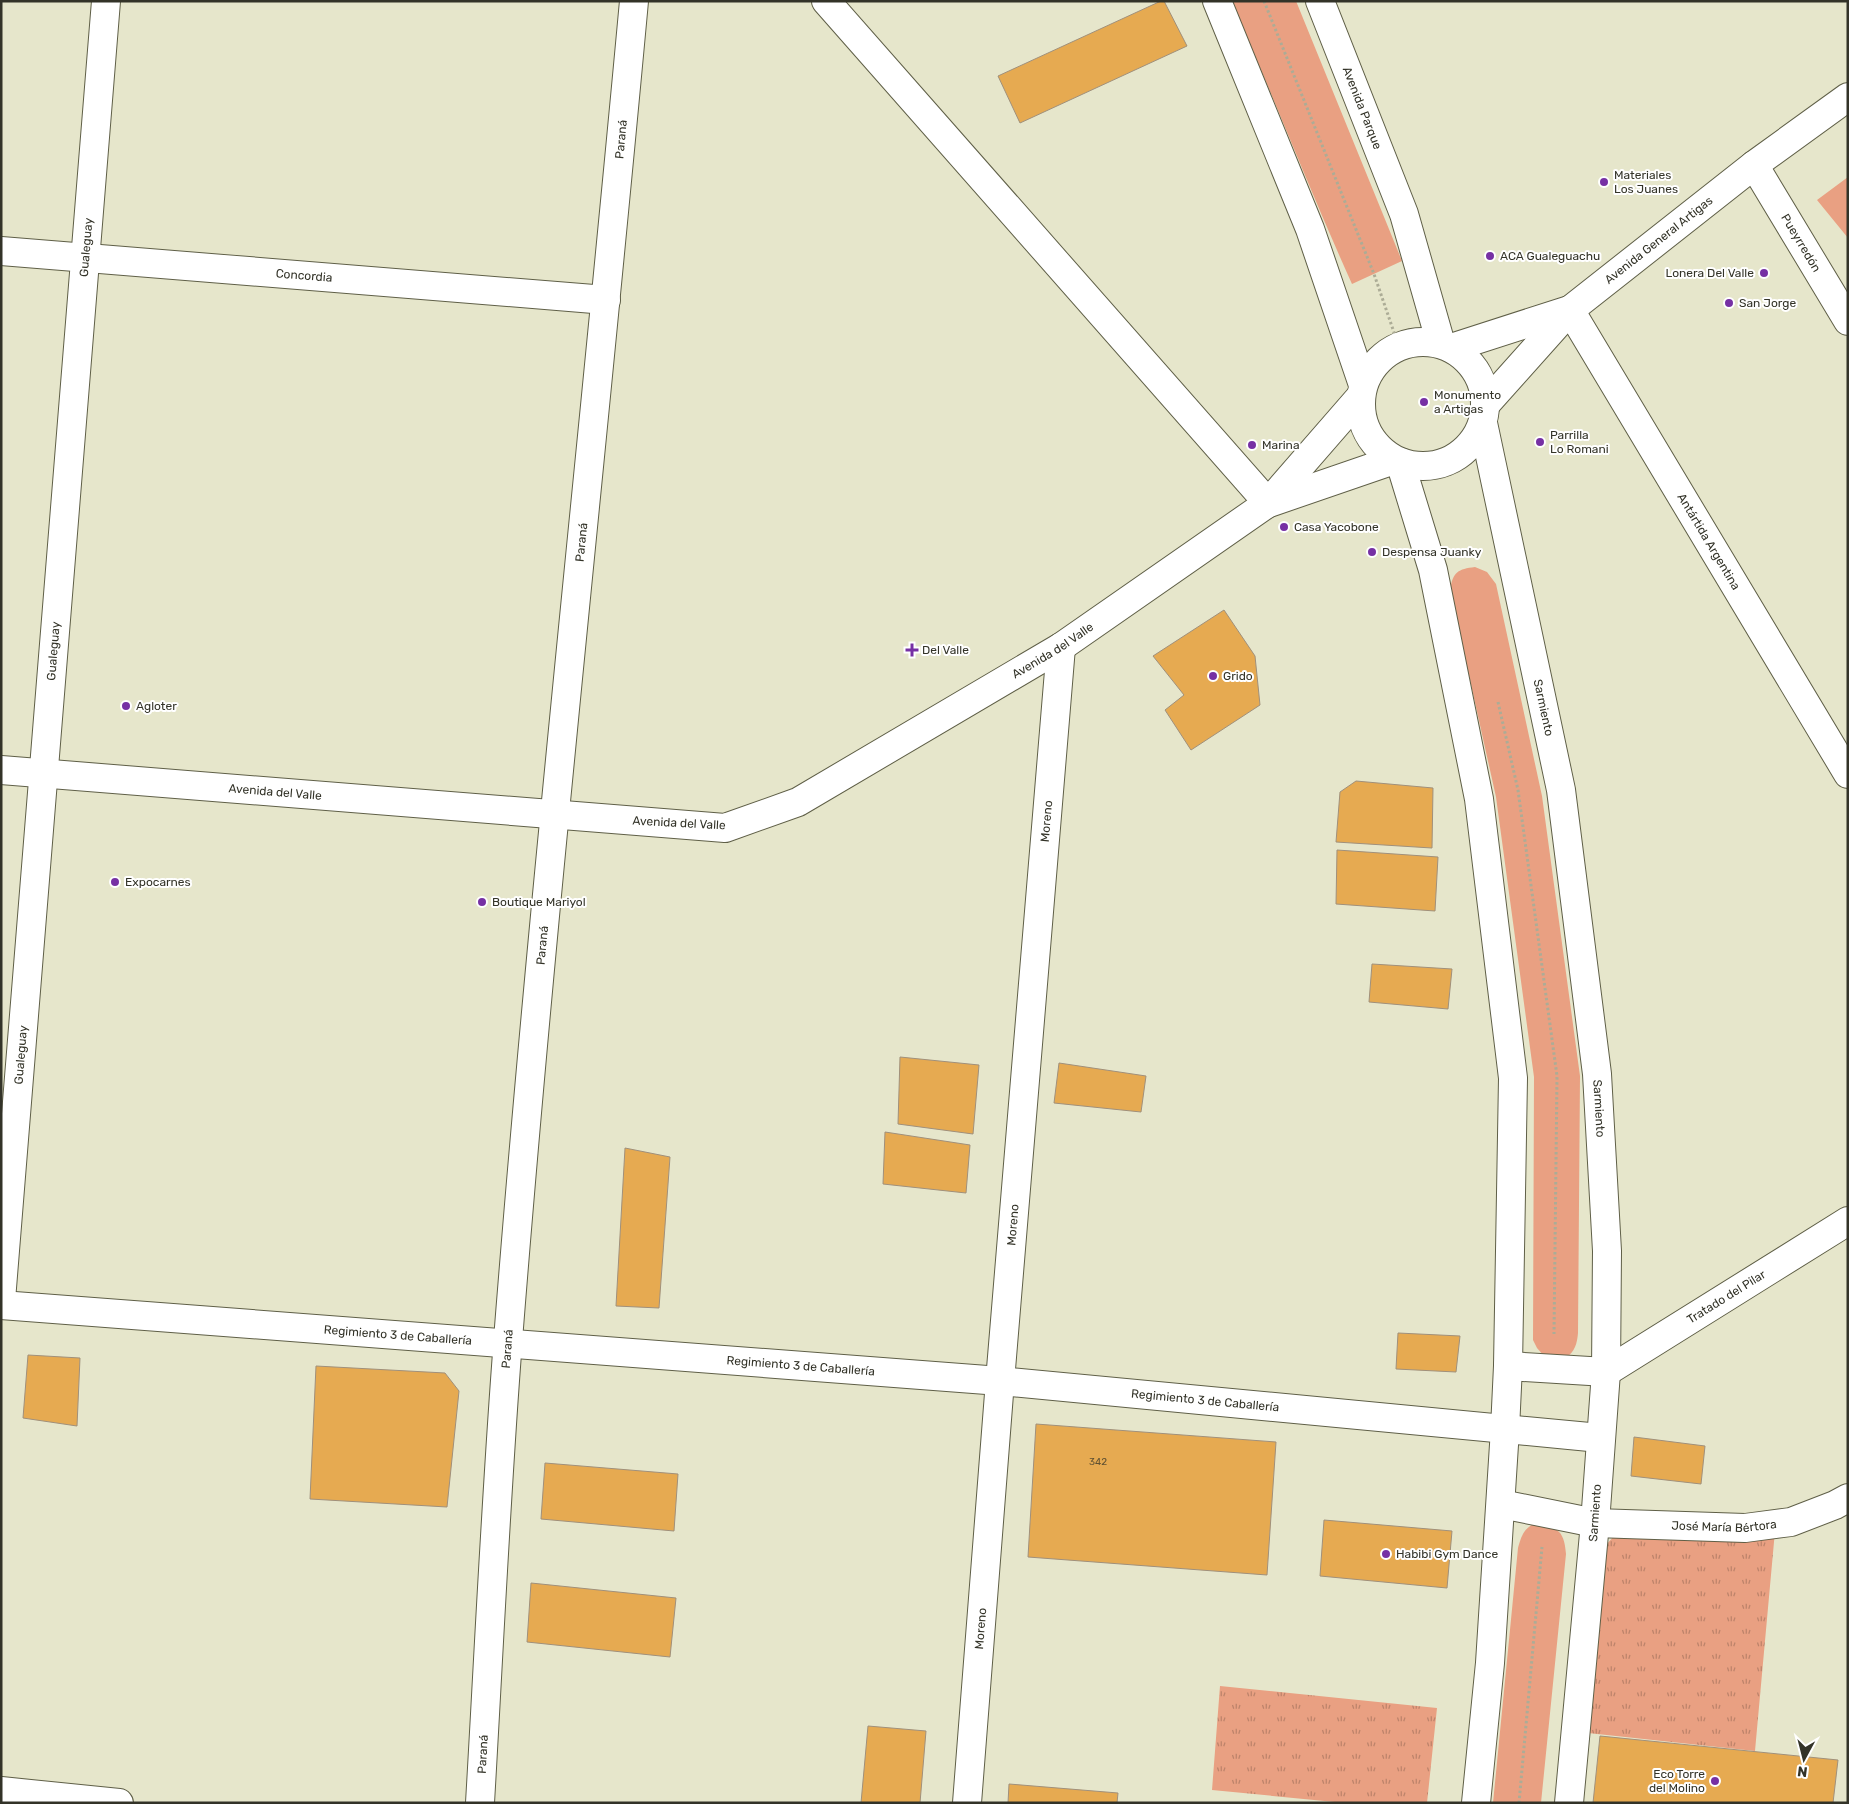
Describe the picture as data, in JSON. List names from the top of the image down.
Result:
{
  "streets": {
    "street": [
      "Avenida Parque",
      "Paraná",
      "Avenida General Artigas",
      "Pueyrredón",
      "Gualeguay",
      "Concordia",
      "Antártida Argentina",
      "Avenida del Valle",
      "Sarmiento",
      "Moreno",
      "Tratado del Pilar",
      "Regimiento 3 de Caballería",
      "José María Bértora"
    ]
  },
  "crossings": [
    ["Avenida Parque", "Avenida General Artigas"],
    ["Avenida Parque", "Sarmiento"],
    ["Paraná", "Concordia"],
    ["Paraná", "Avenida del Valle"],
    ["Paraná", "Regimiento 3 de Caballería"],
    ["Avenida General Artigas", "Pueyrredón"],
    ["Avenida General Artigas", "Antártida Argentina"],
    ["Avenida General Artigas", "Sarmiento"],
    ["Gualeguay", "Concordia"],
    ["Gualeguay", "Avenida del Valle"],
    ["Avenida del Valle", "Moreno"],
    ["Sarmiento", "Tratado del Pilar"],
    ["Sarmiento", "Regimiento 3 de Caballería"],
    ["Sarmiento", "José María Bértora"],
    ["Moreno", "Regimiento 3 de Caballería"]
  ],
  "places": {
    "other": [
      "Materiales Los Juanes",
      "ACA Gualeguachu",
      "Lonera Del Valle",
      "San Jorge",
      "Monumento a Artigas",
      "Parrilla Lo Romani",
      "Marina",
      "Casa Yacobone",
      "Despensa Juanky",
      "Grido",
      "Agloter",
      "Expocarnes",
      "Boutique Mariyol",
      "Habibi Gym Dance",
      "Eco Torre del Molino"
    ],
    "health": ["Del Valle"]
  },
  "house_numbers": ["342"],
  "north": "bottom"
}
